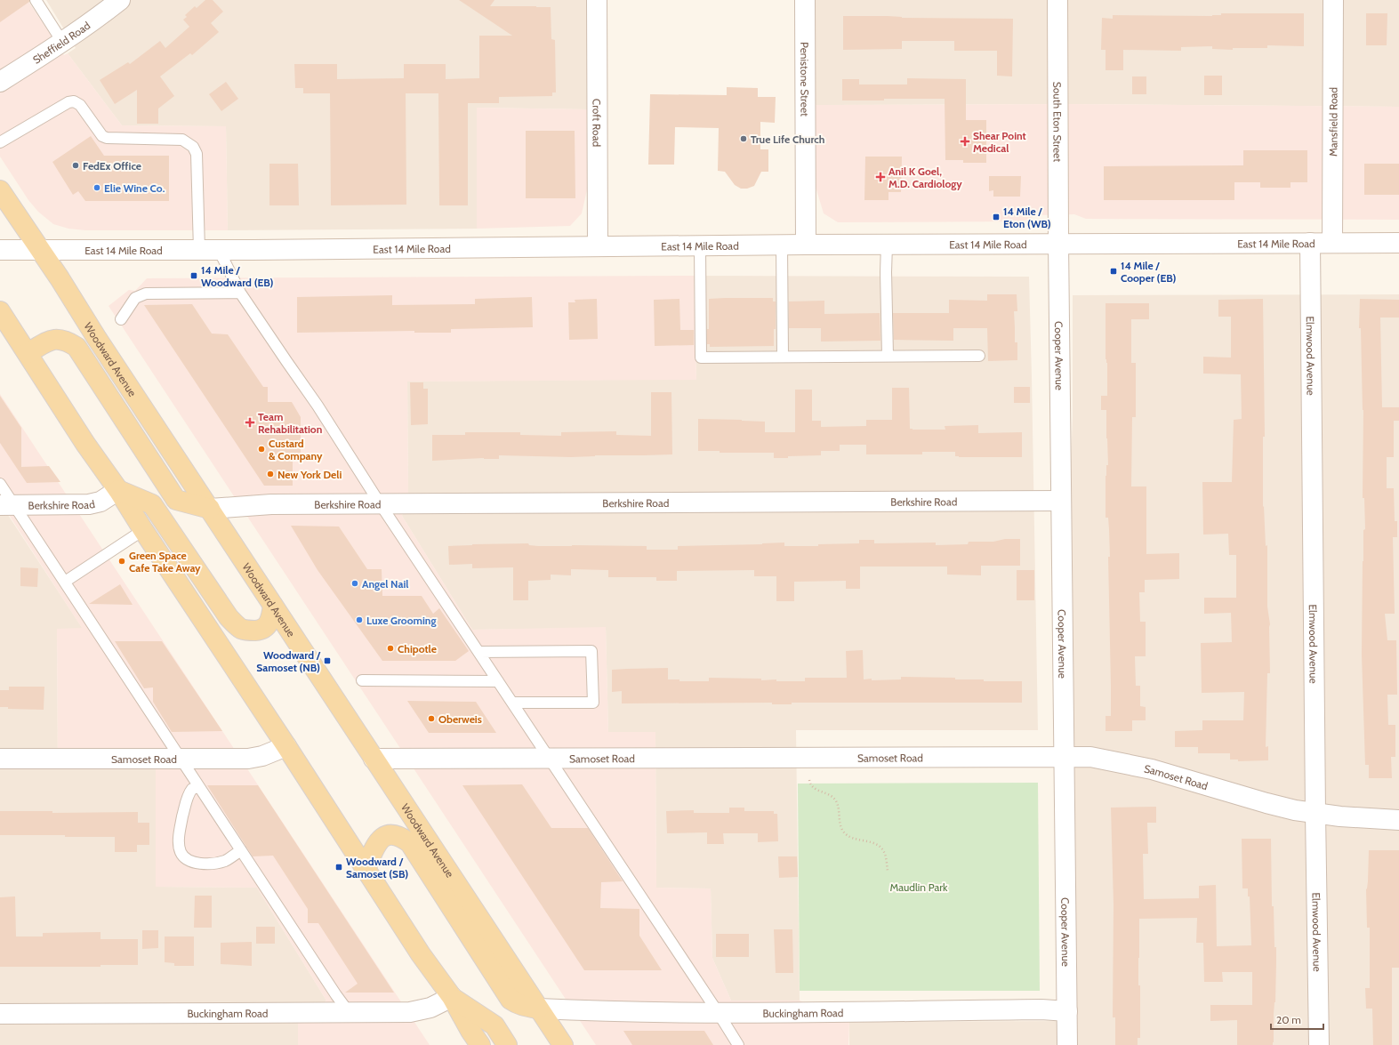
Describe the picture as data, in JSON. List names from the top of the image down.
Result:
{
  "streets": {
    "main road": ["Woodward Avenue"],
    "street": [
      "Sheffield Road",
      "Penistone Street",
      "South Eton Street",
      "Mansfield Road",
      "Croft Road",
      "East 14 Mile Road",
      "Cooper Avenue",
      "Elmwood Avenue",
      "Berkshire Road",
      "Samoset Road",
      "Buckingham Road"
    ]
  },
  "crossings": [
    ["Penistone Street", "East 14 Mile Road"],
    ["South Eton Street", "East 14 Mile Road"],
    ["South Eton Street", "Cooper Avenue"],
    ["Mansfield Road", "East 14 Mile Road"],
    ["Croft Road", "East 14 Mile Road"],
    ["East 14 Mile Road", "Cooper Avenue"],
    ["East 14 Mile Road", "Elmwood Avenue"],
    ["East 14 Mile Road", "Woodward Avenue"],
    ["Cooper Avenue", "Berkshire Road"],
    ["Cooper Avenue", "Samoset Road"],
    ["Cooper Avenue", "Buckingham Road"],
    ["Elmwood Avenue", "Samoset Road"],
    ["Woodward Avenue", "Berkshire Road"],
    ["Woodward Avenue", "Samoset Road"],
    ["Woodward Avenue", "Buckingham Road"]
  ],
  "parks": ["Maudlin Park"],
  "places": {
    "other": [
      "True Life Church",
      "FedEx Office",
      "Elie Wine Co.",
      "Custard & Company",
      "New York Deli",
      "Green Space Cafe Take Away",
      "Angel Nail",
      "Luxe Grooming",
      "Chipotle",
      "Oberweis"
    ],
    "health": ["Shear Point Medical", "Anil K Goel, M.D. Cardiology", "Team Rehabilitation"],
    "transit": [
      "14 Mile / Eton (WB)",
      "14 Mile / Cooper (EB)",
      "14 Mile / Woodward (EB)",
      "Woodward / Samoset (NB)",
      "Woodward / Samoset (SB)"
    ]
  },
  "scale_bar": "20 m"
}
